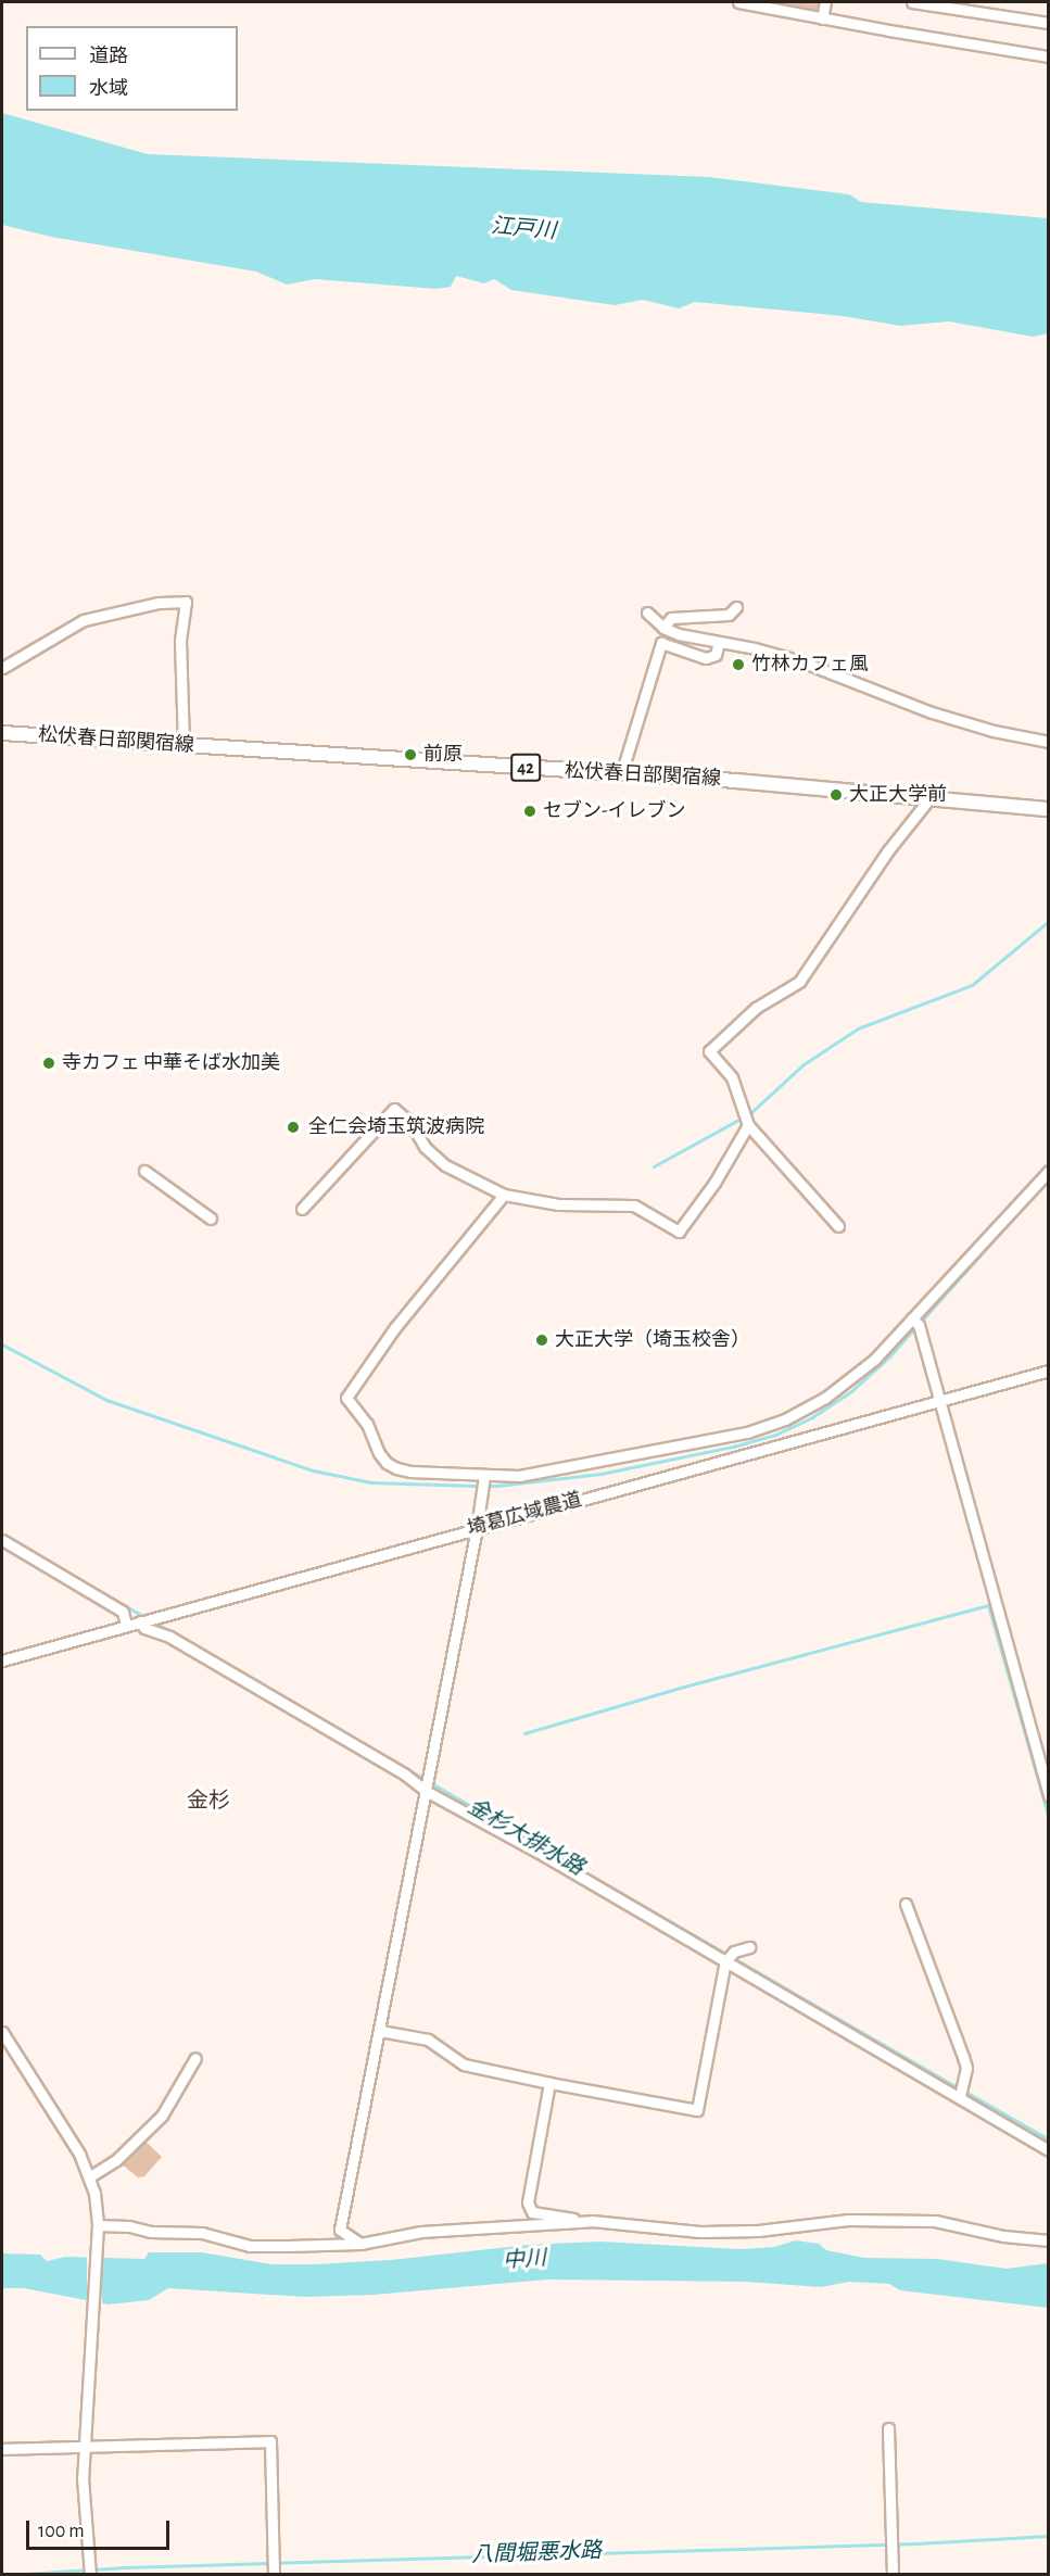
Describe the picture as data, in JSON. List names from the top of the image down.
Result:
{
  "streets": {
    "main road": ["松伏春日部関宿線", "42"],
    "street": ["埼葛広域農道"]
  },
  "districts": ["金杉"],
  "water": [
    "江戸川",
    "金杉大排水路",
    "中川",
    "八間堀悪水路"
  ],
  "places": [
    "竹林カフェ風",
    "前原",
    "大正大学前",
    "セブン-イレブン",
    "寺カフェ 中華そば水加美",
    "全仁会埼玉筑波病院",
    "大正大学（埼玉校舎）"
  ],
  "legend": ["道路", "水域"],
  "scale_bar": "100 m"
}
